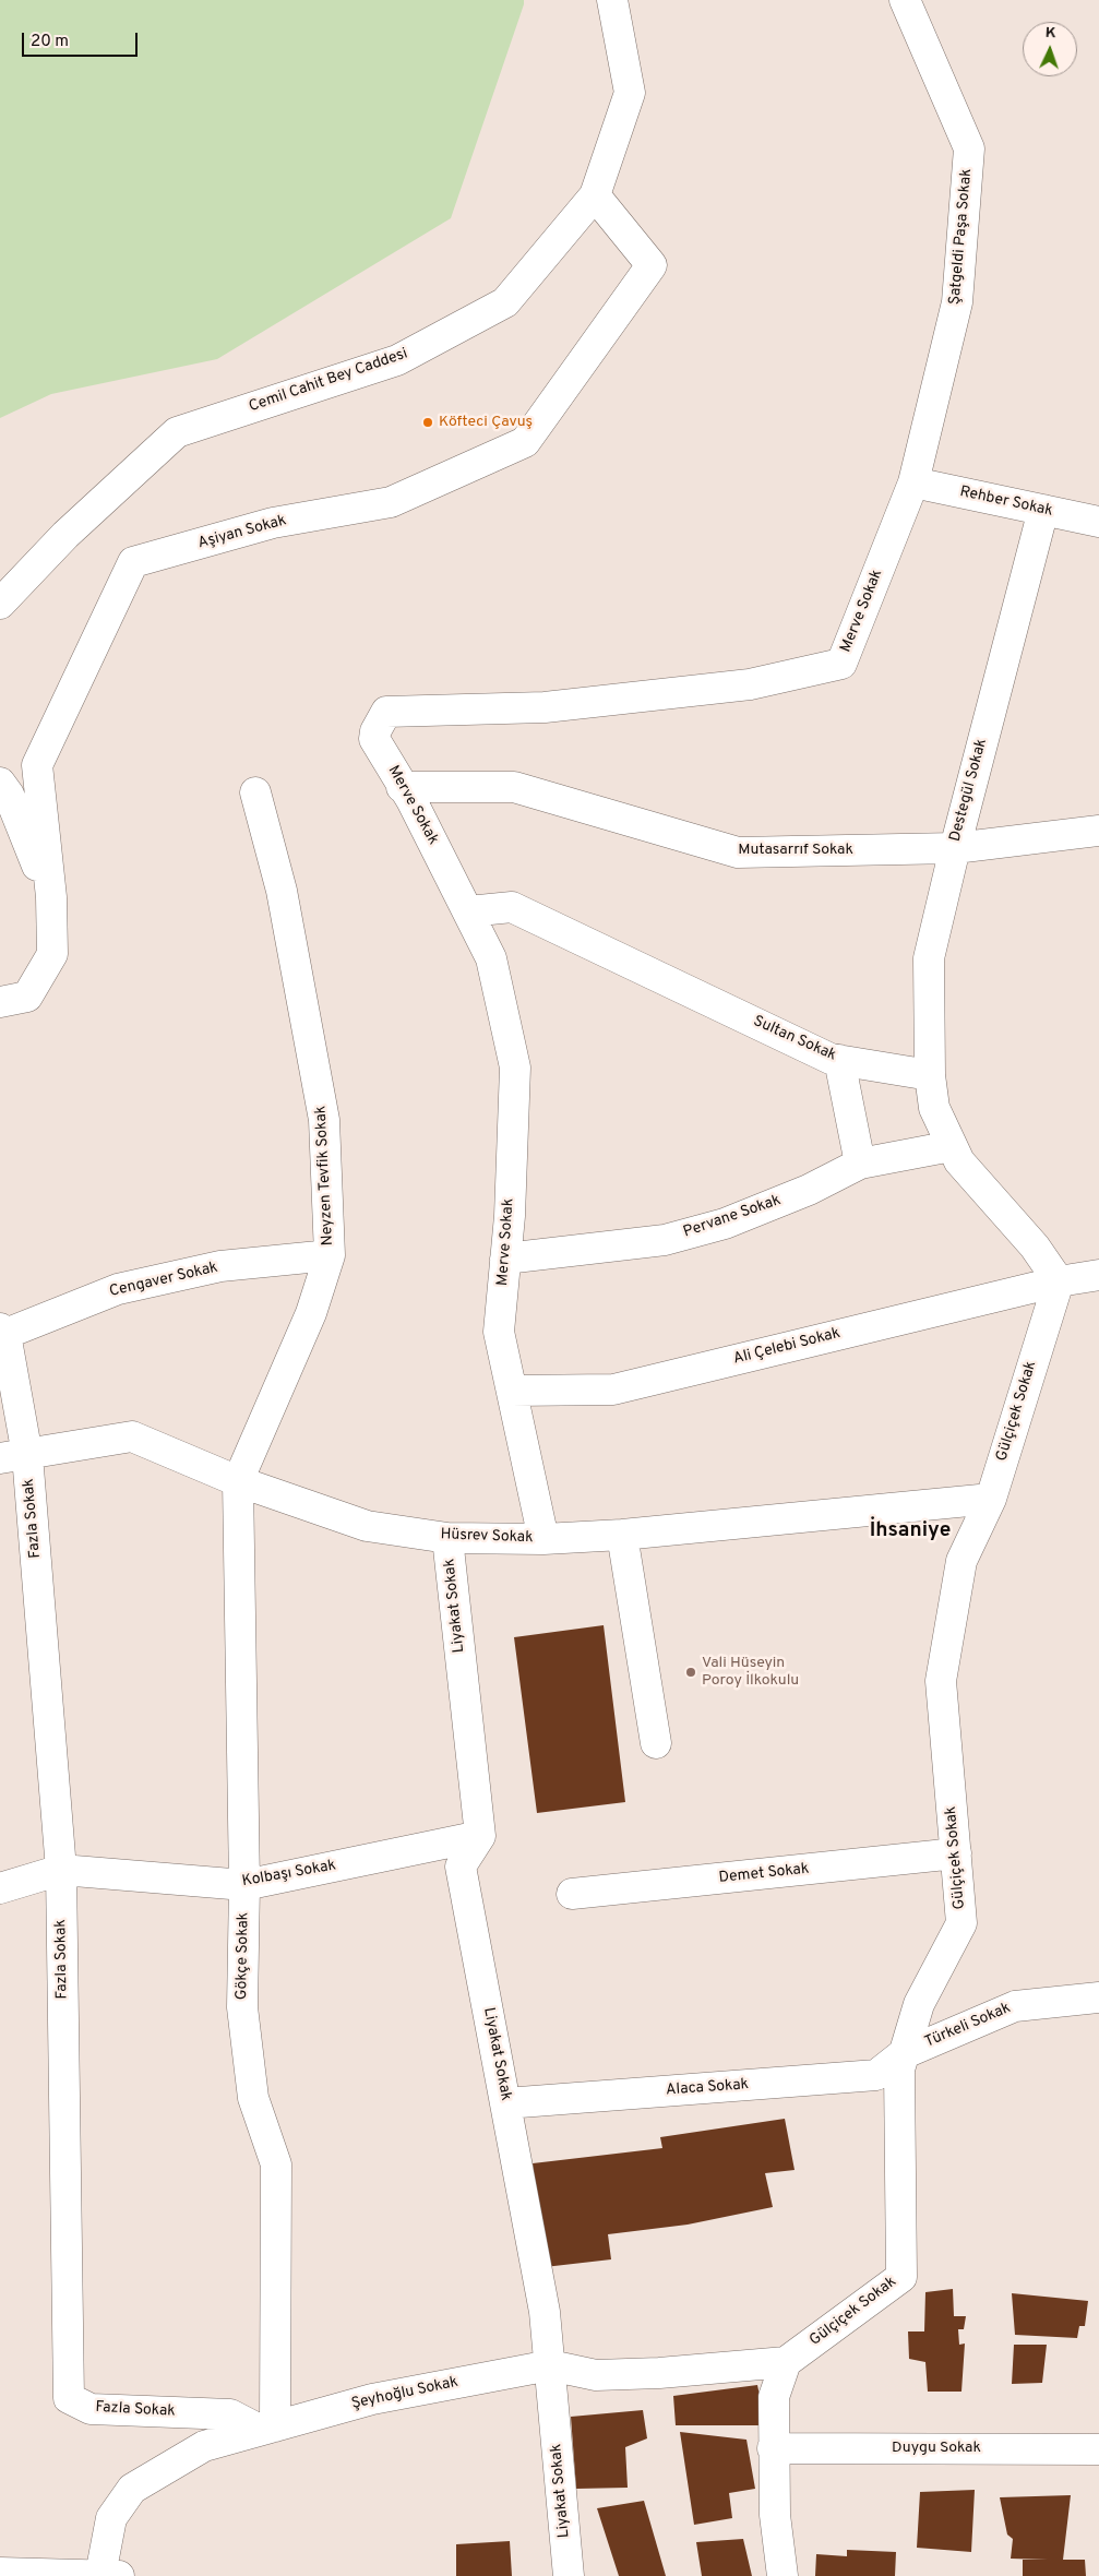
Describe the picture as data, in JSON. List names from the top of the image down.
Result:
{
  "streets": {
    "street": [
      "Şatgeldi Paşa Sokak",
      "Cemil Cahit Bey Caddesi",
      "Rehber Sokak",
      "Aşiyan Sokak",
      "Merve Sokak",
      "Destegül Sokak",
      "Mutasarrıf Sokak",
      "Sultan Sokak",
      "Neyzen Tevfik Sokak",
      "Pervane Sokak",
      "Cengaver Sokak",
      "Ali Çelebi Sokak",
      "Gülçiçek Sokak",
      "Fazla Sokak",
      "Hüsrev Sokak",
      "Liyakat Sokak",
      "Kolbaşı Sokak",
      "Demet Sokak",
      "Gökçe Sokak",
      "Türkeli Sokak",
      "Alaca Sokak",
      "Şeyhoğlu Sokak",
      "Duygu Sokak"
    ]
  },
  "crossings": [
    ["Şatgeldi Paşa Sokak", "Rehber Sokak"],
    ["Şatgeldi Paşa Sokak", "Merve Sokak"],
    ["Cemil Cahit Bey Caddesi", "Aşiyan Sokak"],
    ["Rehber Sokak", "Merve Sokak"],
    ["Rehber Sokak", "Destegül Sokak"],
    ["Merve Sokak", "Mutasarrıf Sokak"],
    ["Merve Sokak", "Sultan Sokak"],
    ["Merve Sokak", "Pervane Sokak"],
    ["Merve Sokak", "Ali Çelebi Sokak"],
    ["Merve Sokak", "Hüsrev Sokak"],
    ["Destegül Sokak", "Mutasarrıf Sokak"],
    ["Destegül Sokak", "Sultan Sokak"],
    ["Neyzen Tevfik Sokak", "Cengaver Sokak"],
    ["Neyzen Tevfik Sokak", "Hüsrev Sokak"],
    ["Neyzen Tevfik Sokak", "Gökçe Sokak"],
    ["Cengaver Sokak", "Fazla Sokak"],
    ["Ali Çelebi Sokak", "Gülçiçek Sokak"],
    ["Gülçiçek Sokak", "Hüsrev Sokak"],
    ["Gülçiçek Sokak", "Demet Sokak"],
    ["Gülçiçek Sokak", "Türkeli Sokak"],
    ["Gülçiçek Sokak", "Alaca Sokak"],
    ["Gülçiçek Sokak", "Şeyhoğlu Sokak"],
    ["Fazla Sokak", "Hüsrev Sokak"],
    ["Fazla Sokak", "Kolbaşı Sokak"],
    ["Fazla Sokak", "Gökçe Sokak"],
    ["Fazla Sokak", "Şeyhoğlu Sokak"],
    ["Hüsrev Sokak", "Liyakat Sokak"],
    ["Hüsrev Sokak", "Gökçe Sokak"],
    ["Liyakat Sokak", "Kolbaşı Sokak"],
    ["Liyakat Sokak", "Alaca Sokak"],
    ["Liyakat Sokak", "Şeyhoğlu Sokak"],
    ["Kolbaşı Sokak", "Gökçe Sokak"],
    ["Gökçe Sokak", "Şeyhoğlu Sokak"],
    ["Türkeli Sokak", "Alaca Sokak"]
  ],
  "districts": ["İhsaniye"],
  "places": ["Köfteci Çavuş", "Vali Hüseyin Poroy İlkokulu"],
  "scale_bar": "20 m",
  "north": "top"
}
